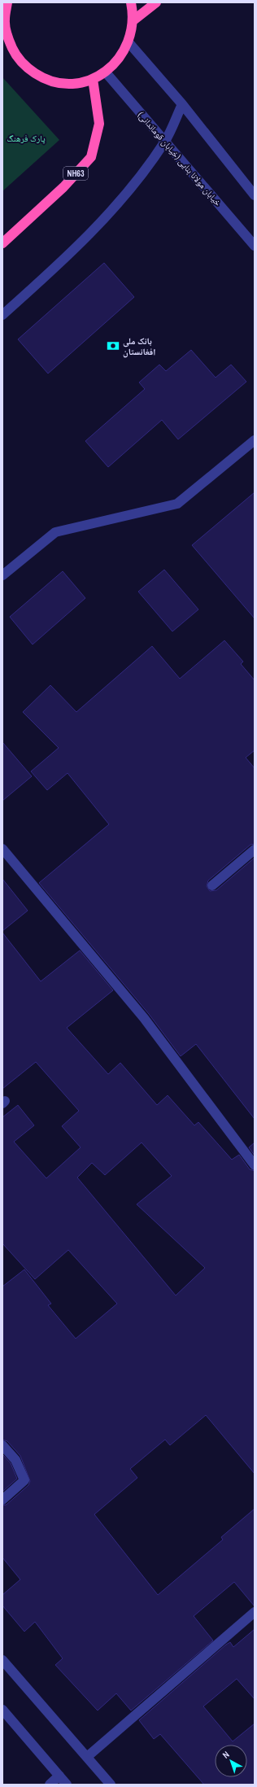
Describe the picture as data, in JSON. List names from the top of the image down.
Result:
{
  "streets": {
    "highway": ["NH63"],
    "street": ["خیابان مولانا بنایی (خیابان قوماندانی)"]
  },
  "parks": ["پارک فرهنگ"],
  "places": {
    "bank": ["بانک ملی افغانستان"]
  },
  "north": "top left"
}
